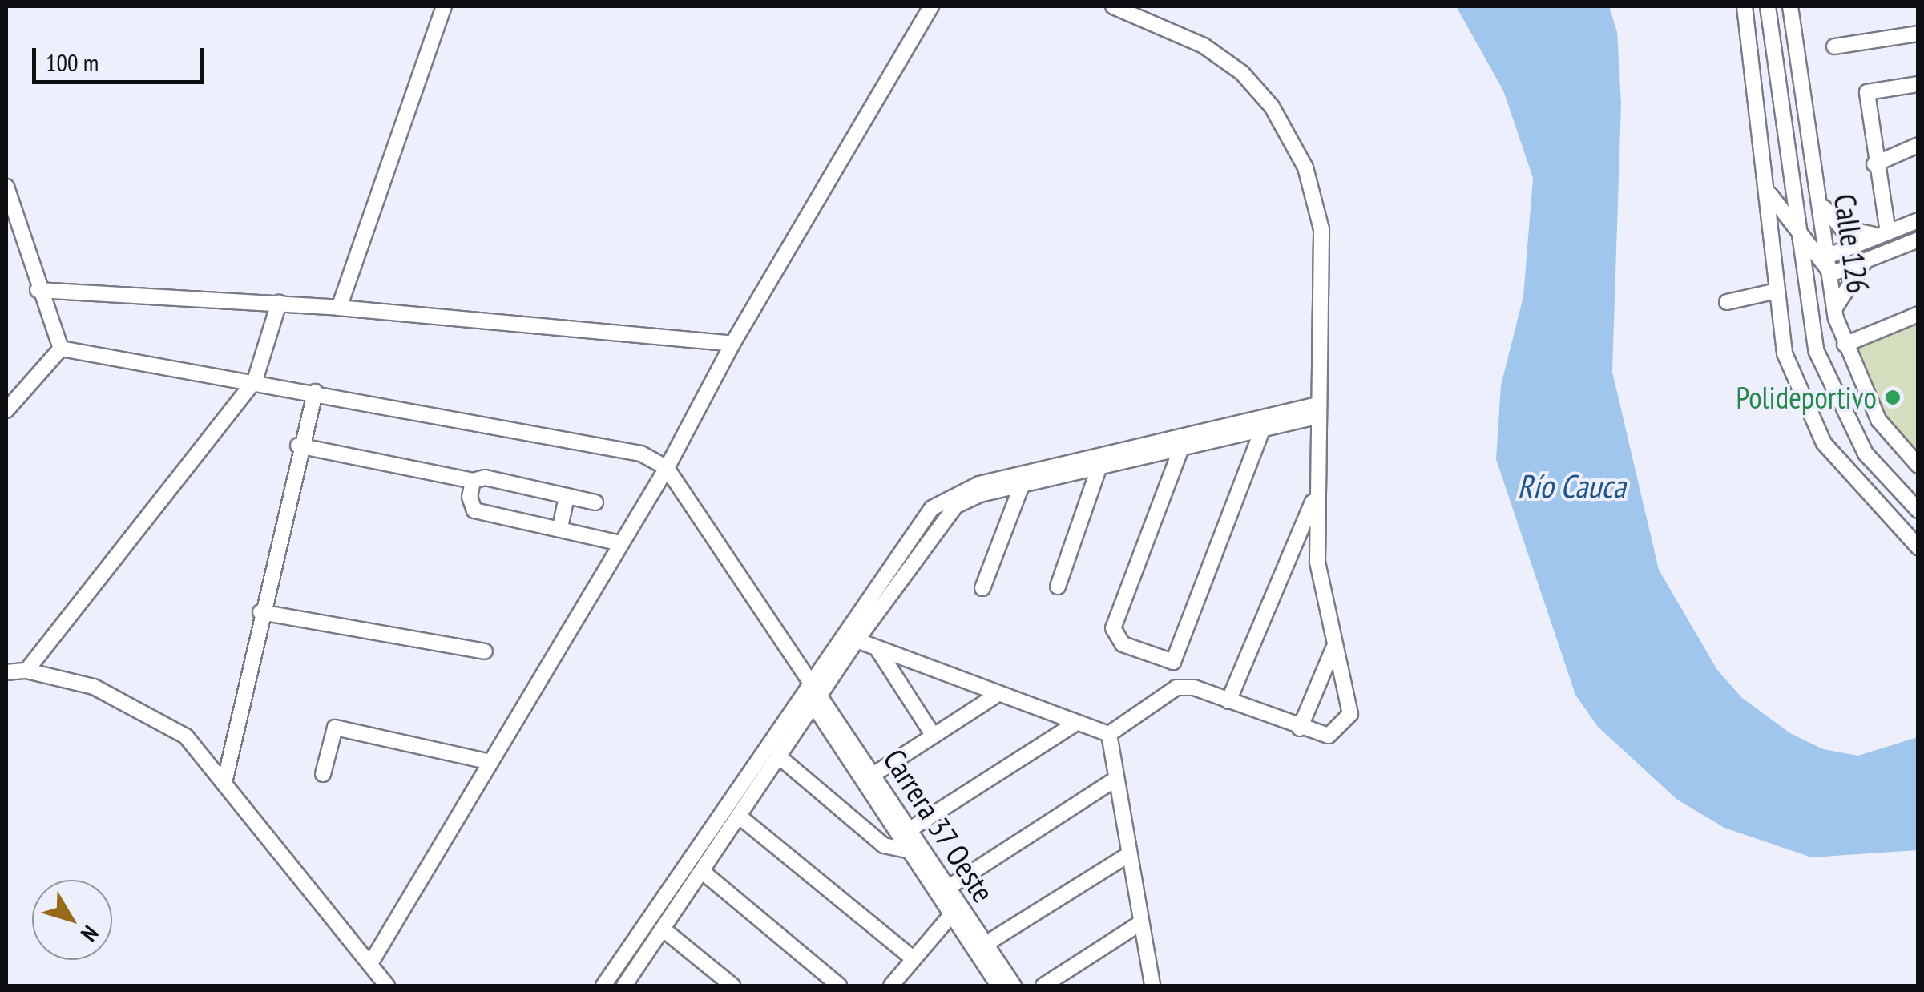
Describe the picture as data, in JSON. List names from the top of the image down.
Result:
{
  "streets": {
    "street": ["Calle 126", "Carrera 37 Oeste"]
  },
  "water": ["Río Cauca"],
  "places": ["Polideportivo"],
  "scale_bar": "100 m",
  "north": "bottom right"
}
